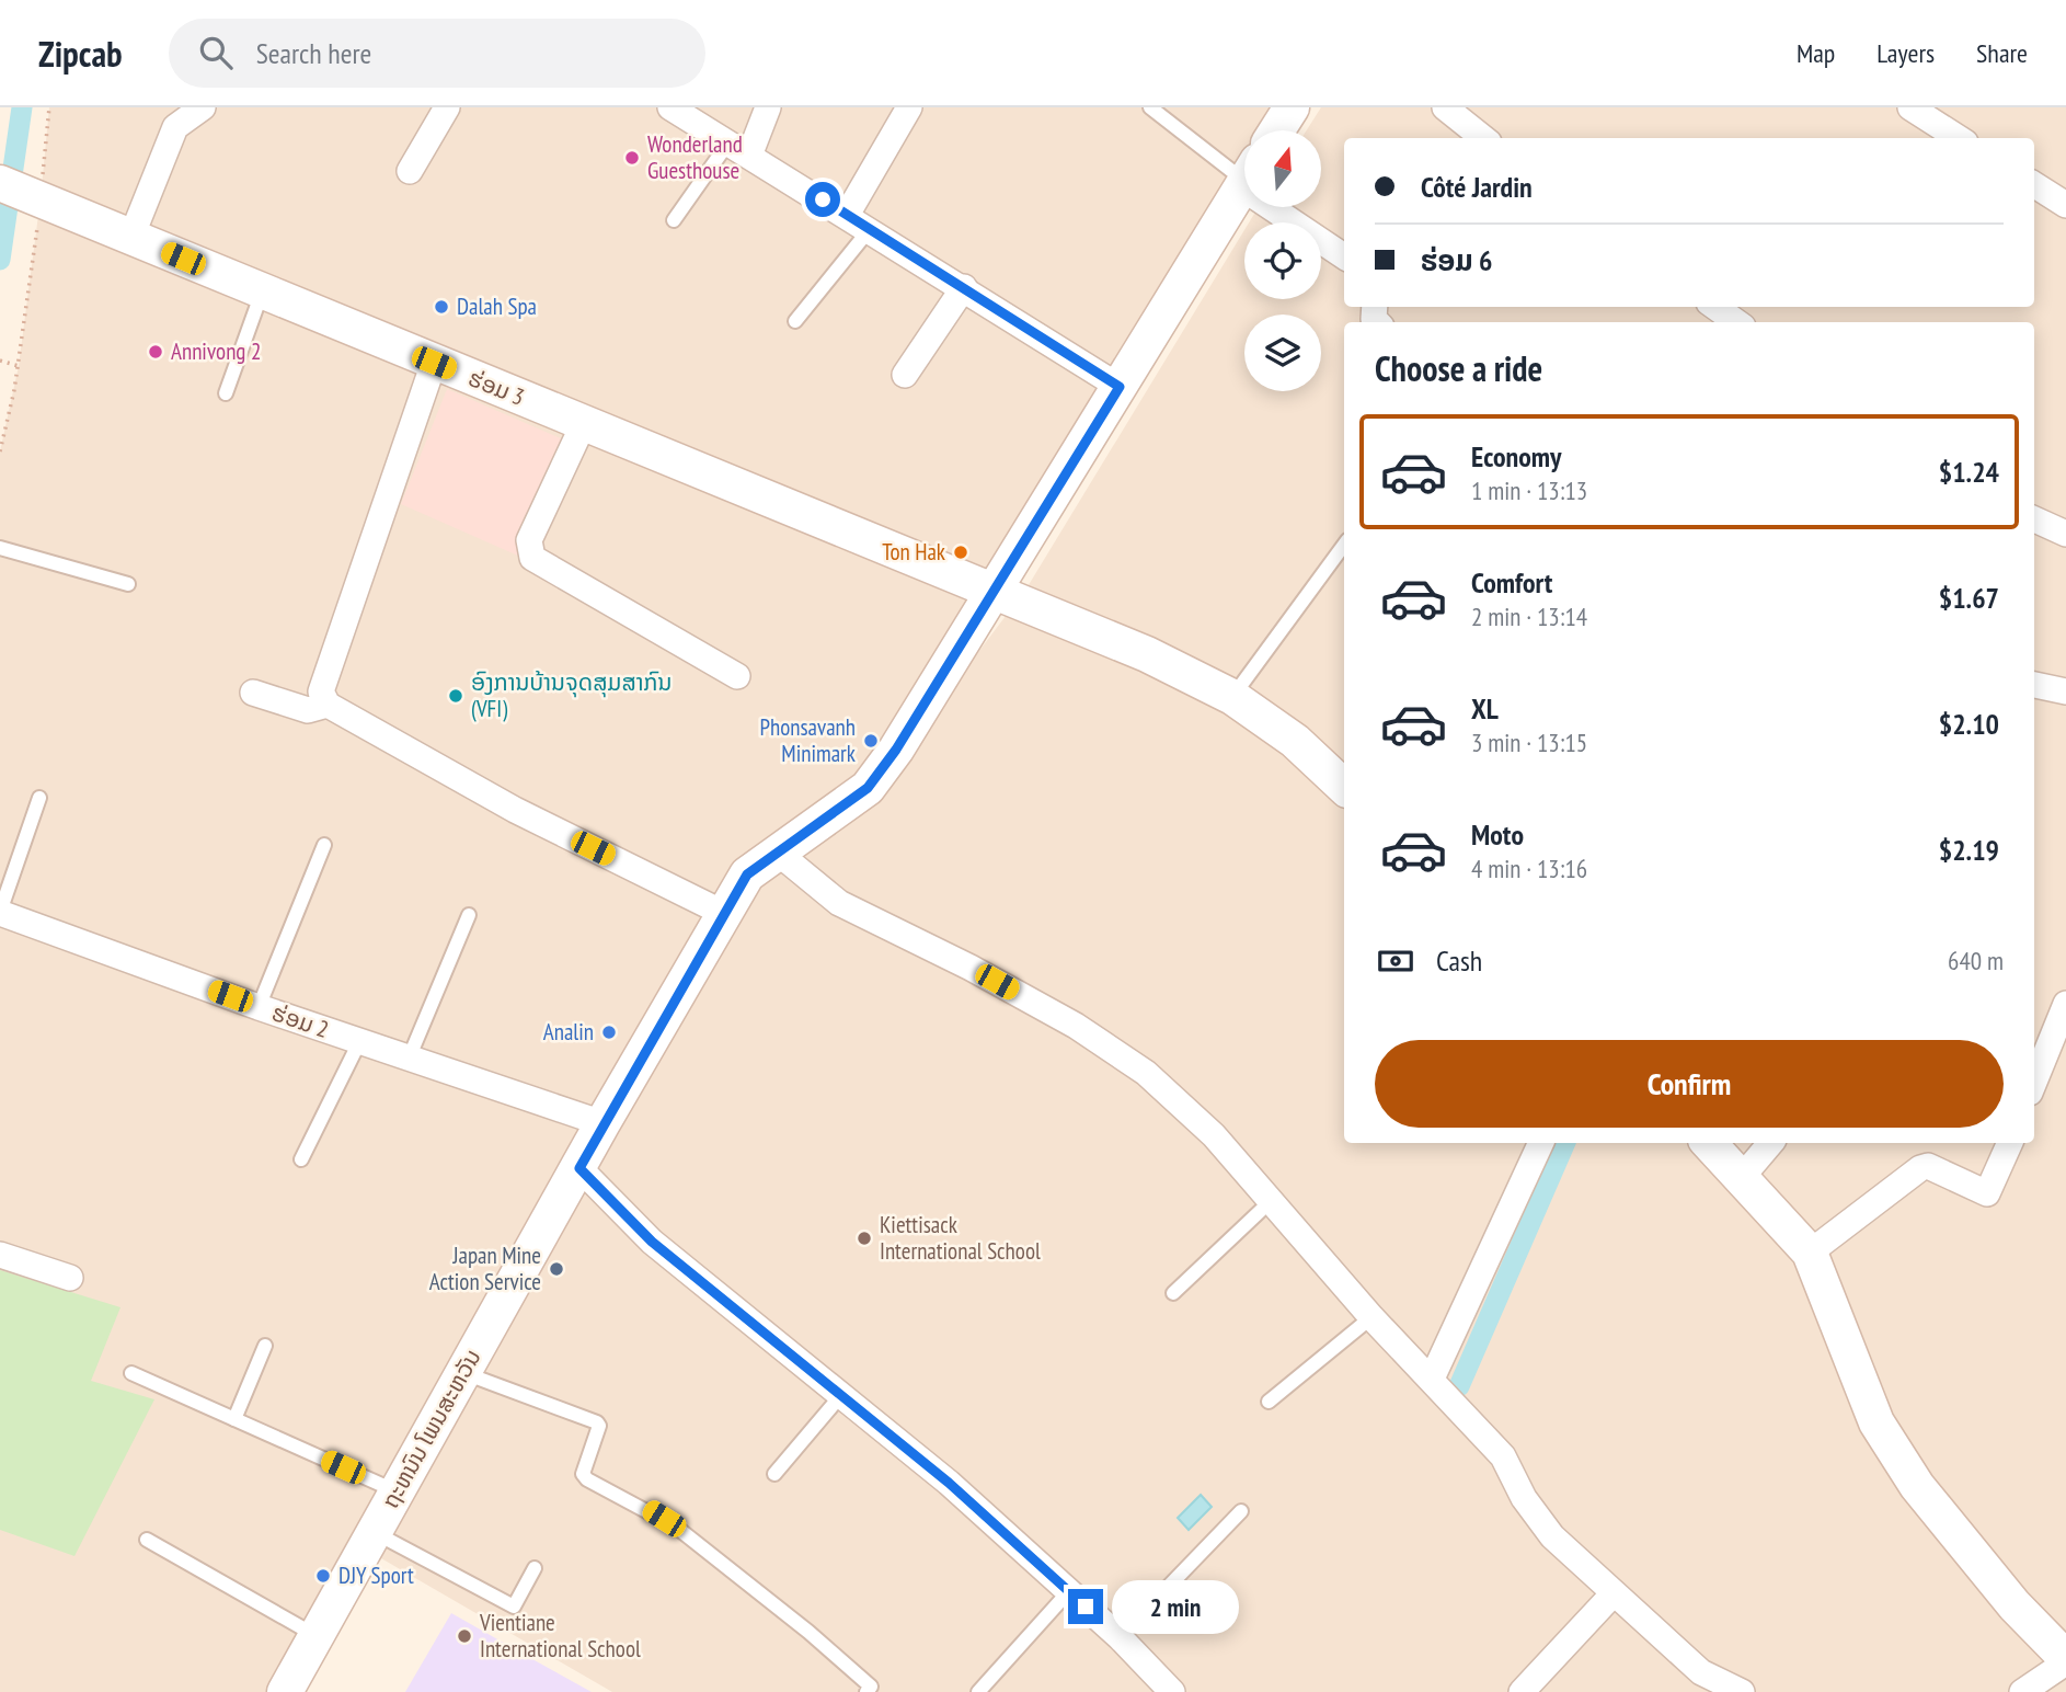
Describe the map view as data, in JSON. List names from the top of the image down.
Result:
{
  "streets": {
    "street": ["ຮ່ອມ 3", "ຮ່ອມ 2", "ຖະຫນົນ ໂພນສະຫວັນ"]
  },
  "crossings": [
    ["ຮ່ອມ 3", "ຖະຫນົນ ໂພນສະຫວັນ"],
    ["ຮ່ອມ 2", "ຖະຫນົນ ໂພນສະຫວັນ"]
  ],
  "places": [
    "Wonderland Guesthouse",
    "Dalah Spa",
    "Annivong 2",
    "Ton Hak",
    "ອົງການບ້ານຈຸດສຸມສາກົນ (VFI)",
    "Phonsavanh Minimark",
    "Analin",
    "Kiettisack International School",
    "Japan Mine Action Service",
    "DJY Sport",
    "Vientiane International School"
  ],
  "north": "top",
  "page": {
    "header": "Zipcab",
    "search": "Search here",
    "nav": ["Map", "Layers", "Share"],
    "banner": ["Côté Jardin", "ຮ່ອມ 6"],
    "heading": "Choose a ride",
    "list": [
      {
        "name": "Economy",
        "note": "1 min · 13:13",
        "value": "$1.24"
      },
      {
        "name": "Comfort",
        "note": "2 min · 13:14",
        "value": "$1.67"
      },
      {
        "name": "XL",
        "note": "3 min · 13:15",
        "value": "$2.10"
      },
      {
        "name": "Moto",
        "note": "4 min · 13:16",
        "value": "$2.19"
      }
    ],
    "pay": ["Cash", "640 m"],
    "buttons": "Confirm",
    "bubble": "2 min"
  }
}
